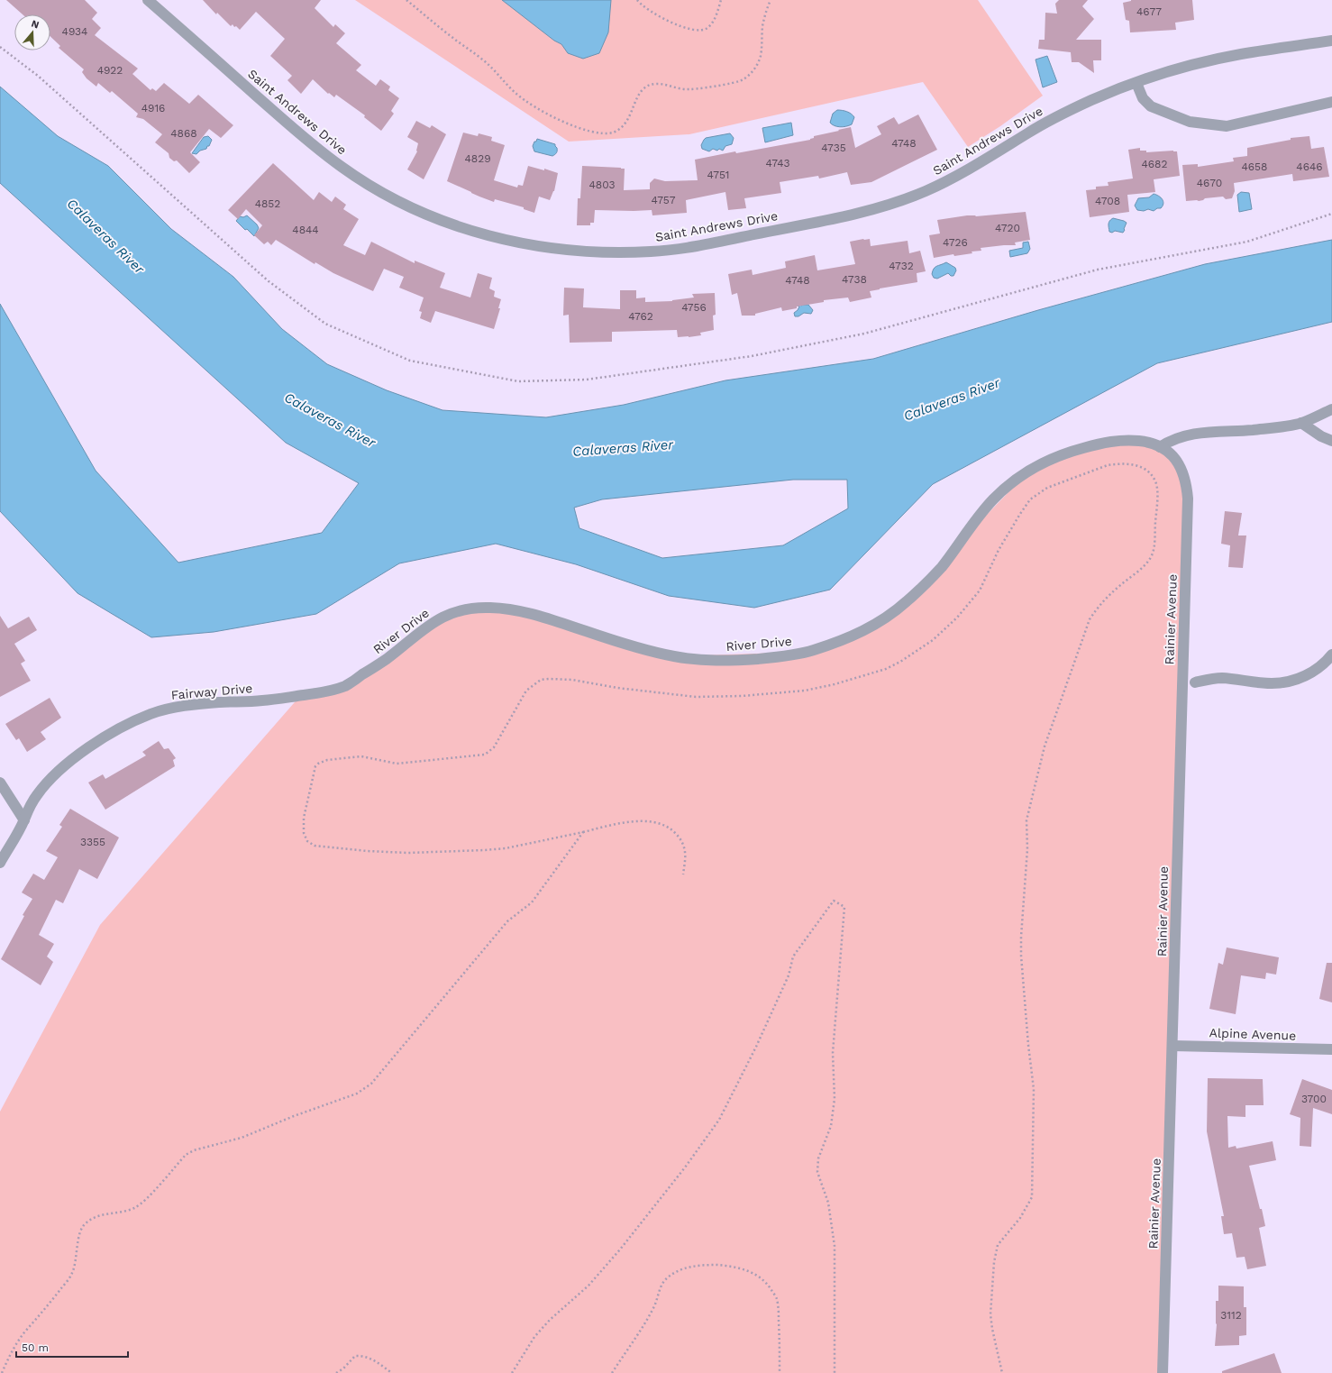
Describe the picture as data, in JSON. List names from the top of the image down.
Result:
{
  "streets": {
    "street": [
      "Saint Andrews Drive",
      "Rainier Avenue",
      "River Drive",
      "Fairway Drive",
      "Alpine Avenue"
    ]
  },
  "crossings": [
    ["Rainier Avenue", "River Drive"],
    ["Rainier Avenue", "Alpine Avenue"],
    ["River Drive", "Fairway Drive"]
  ],
  "water": ["Calaveras River"],
  "house_numbers": [
    "4677",
    "4934",
    "4922",
    "4916",
    "4868",
    "4748",
    "4735",
    "4829",
    "4743",
    "4682",
    "4658",
    "4646",
    "4751",
    "4670",
    "4803",
    "4757",
    "4708",
    "4852",
    "4720",
    "4844",
    "4726",
    "4732",
    "4738",
    "4748",
    "4756",
    "4762",
    "3355",
    "3700",
    "3112"
  ],
  "scale_bar": "50 m",
  "north": "top"
}
